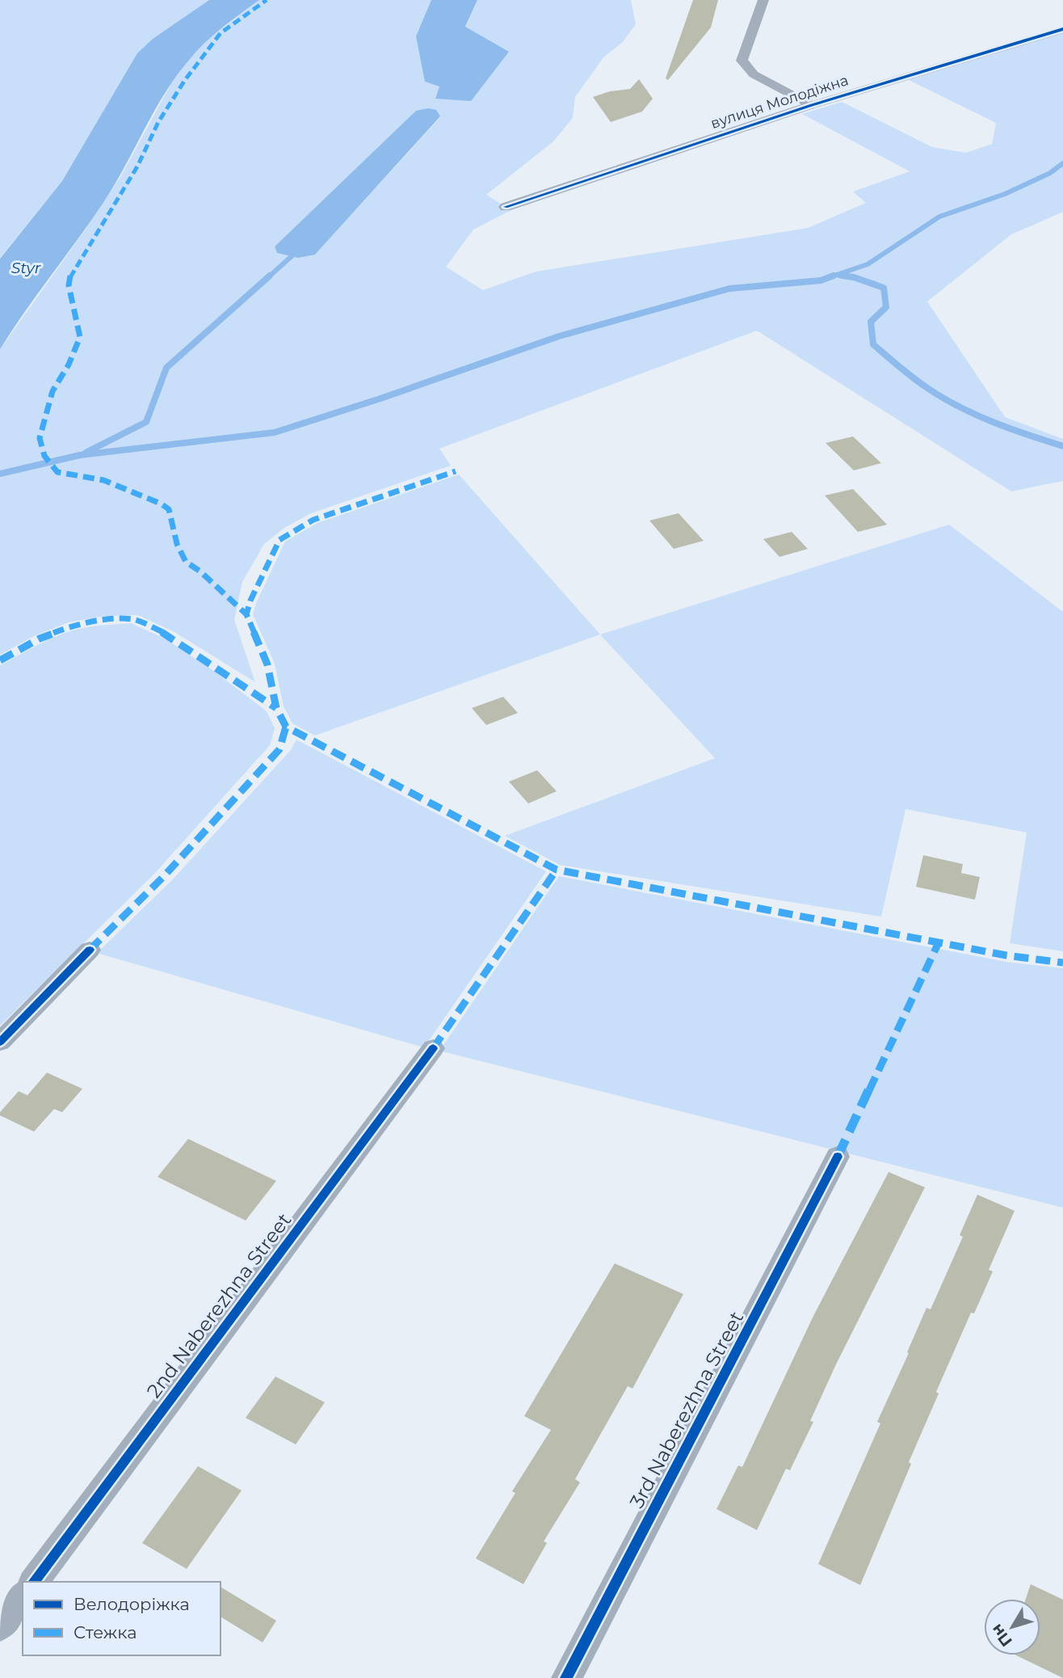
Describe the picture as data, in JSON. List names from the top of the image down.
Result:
{
  "streets": {
    "street": ["вулиця Молодіжна", "2nd Naberezhna Street", "3rd Naberezhna Street"]
  },
  "water": ["Styr"],
  "legend": ["Велодоріжка", "Стежка"],
  "north": "bottom left"
}
